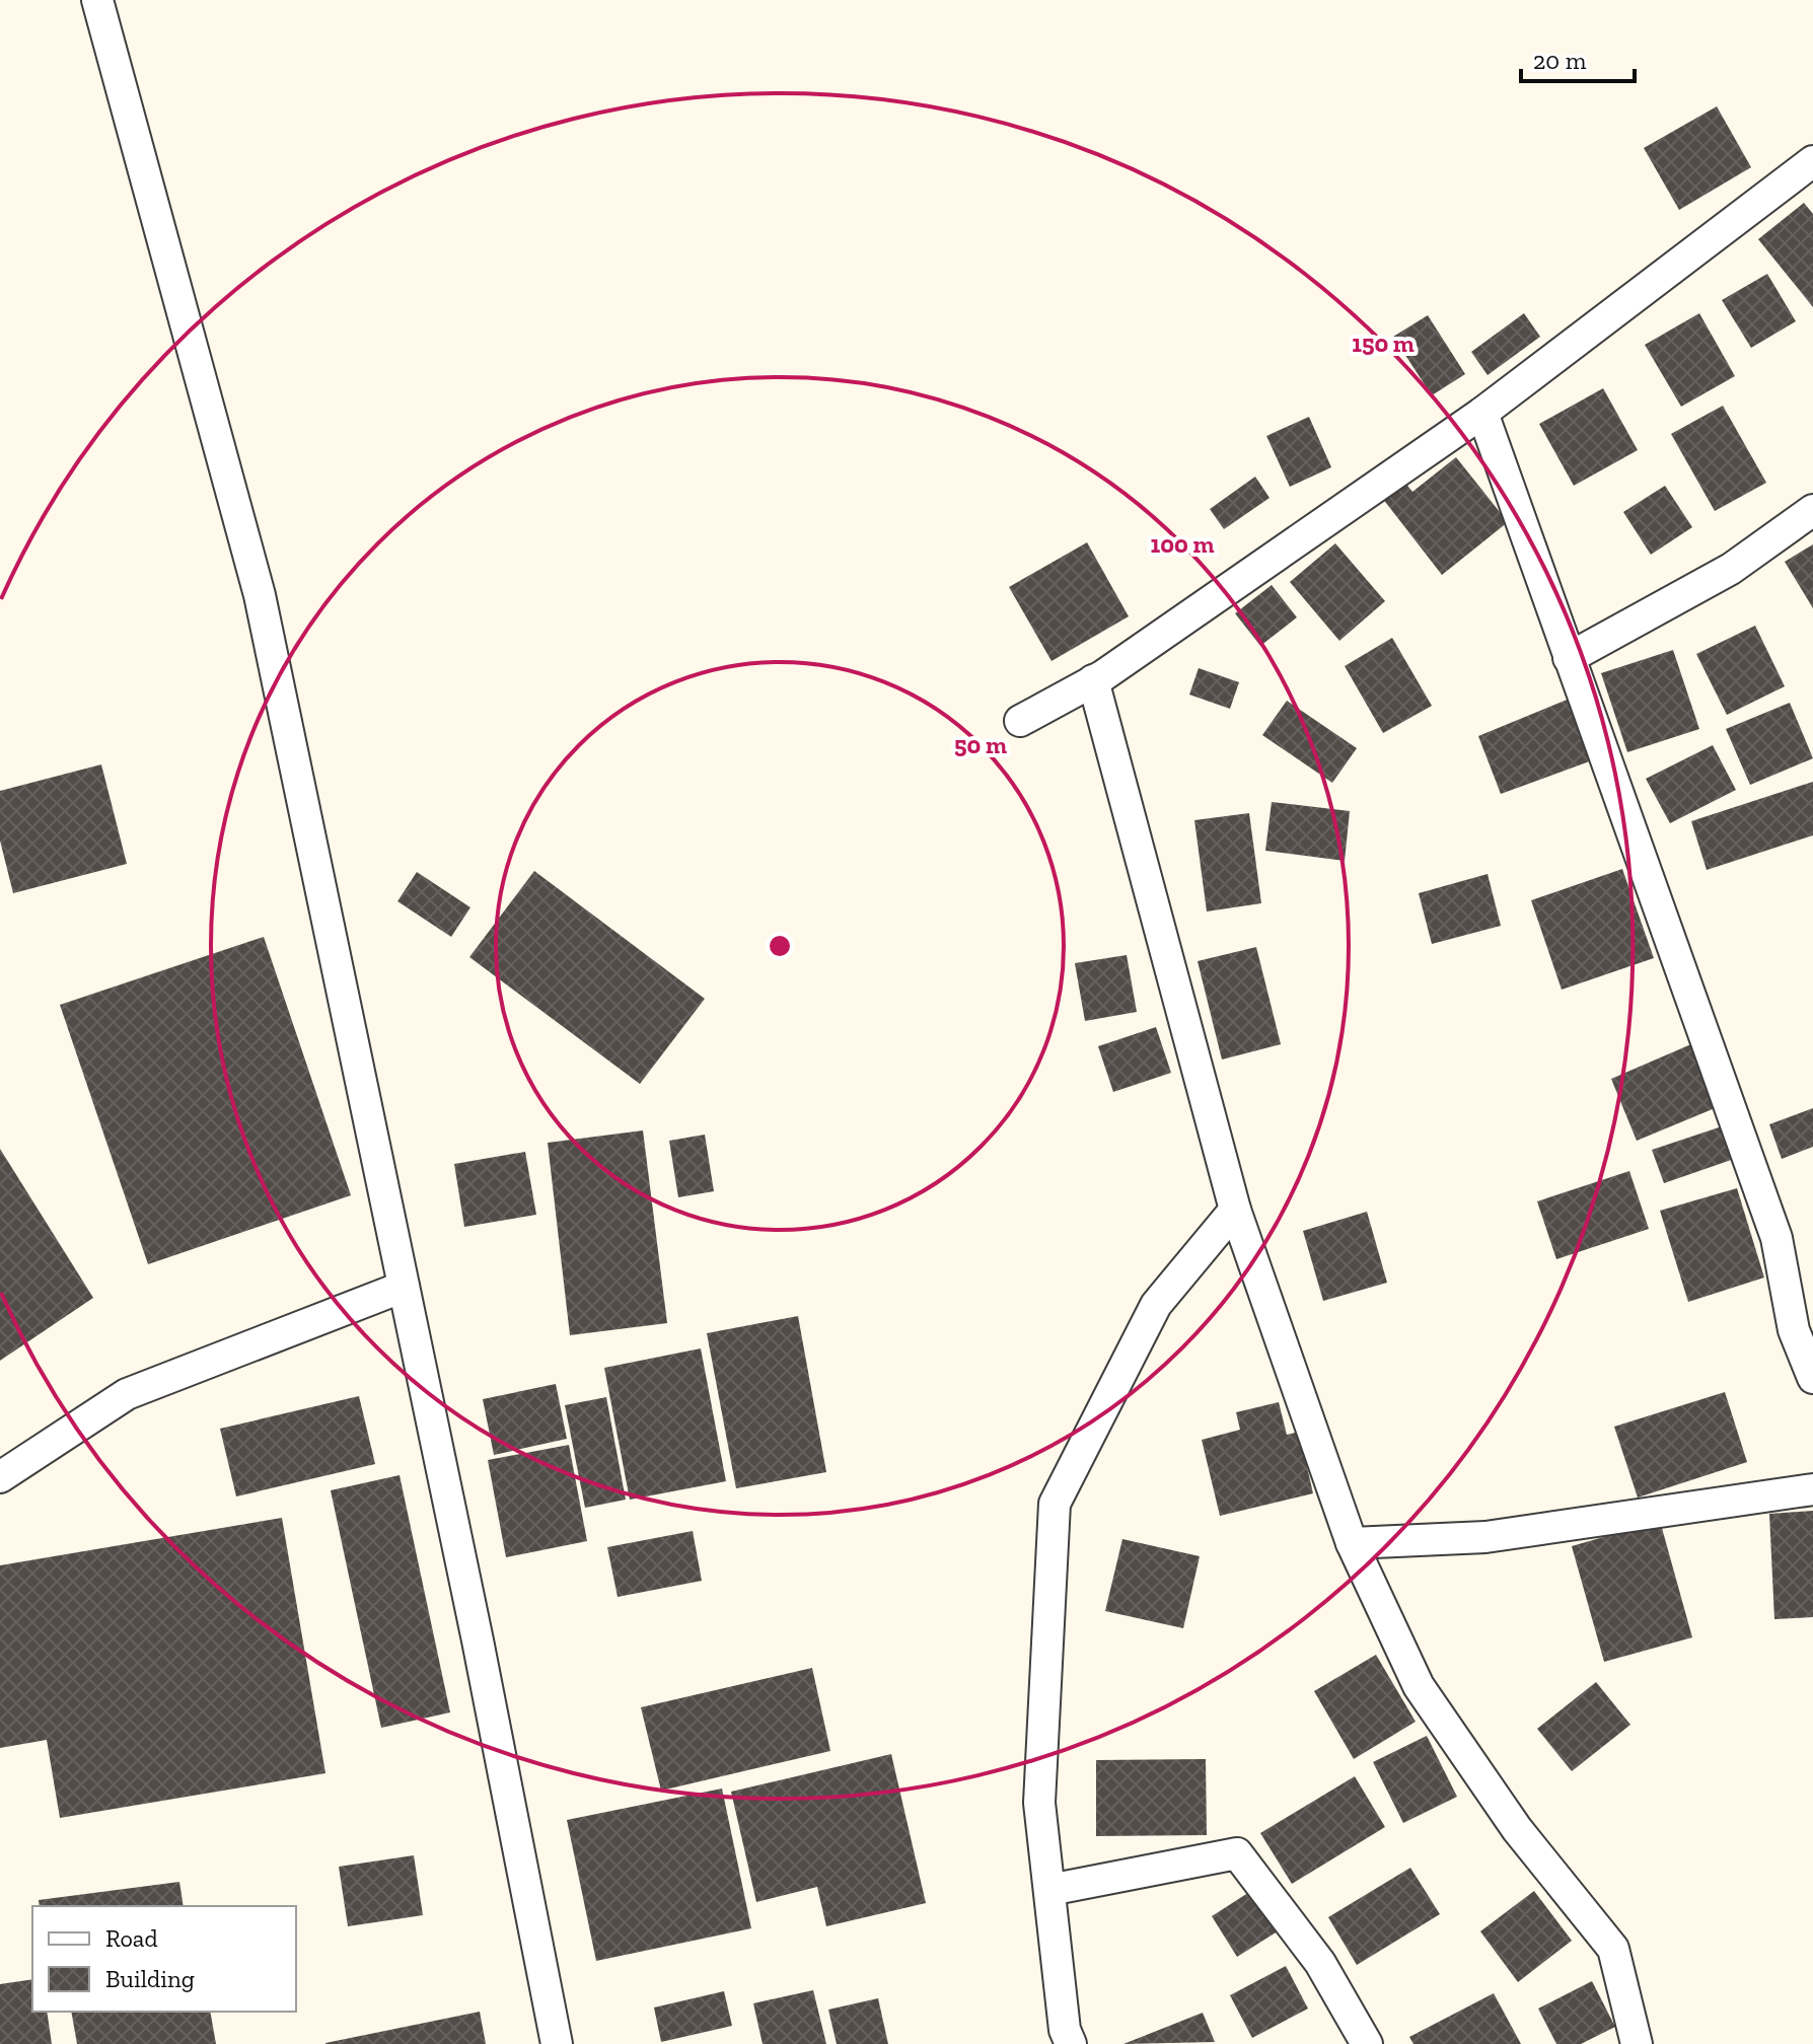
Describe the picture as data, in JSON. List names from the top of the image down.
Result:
{
  "legend": ["Road", "Building"],
  "scale_bar": "20 m",
  "rings": ["150 m", "100 m", "50 m"]
}
